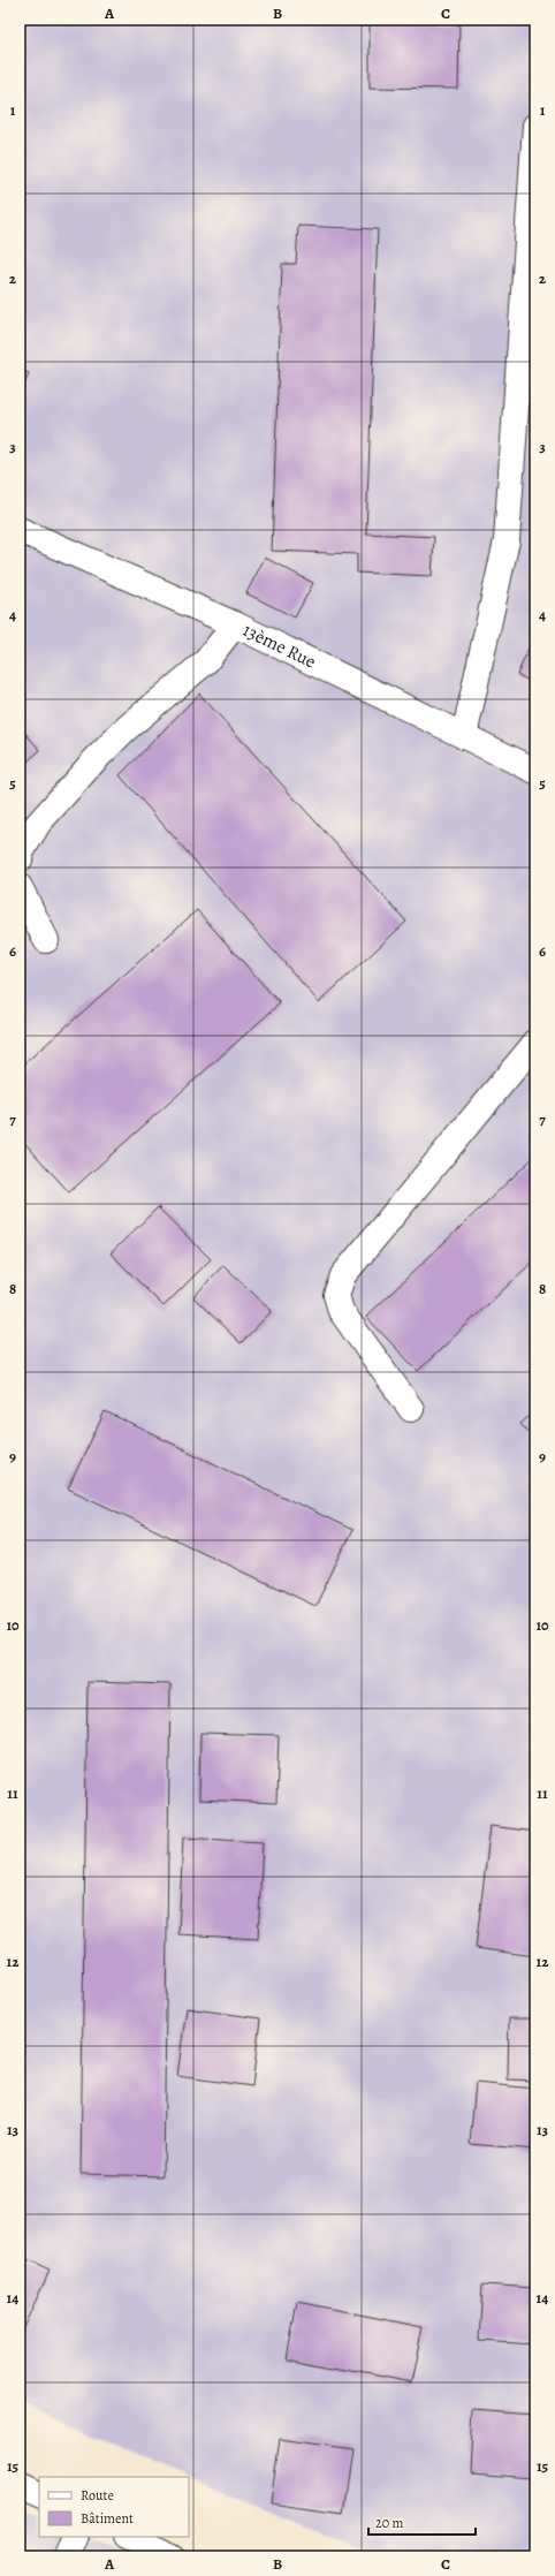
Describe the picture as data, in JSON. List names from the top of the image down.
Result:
{
  "streets": {
    "street": ["13ème Rue"]
  },
  "legend": ["Route", "Bâtiment"],
  "scale_bar": "20 m",
  "grid": {
    "columns": ["A", "B", "C"],
    "rows": [
      "1",
      "2",
      "3",
      "4",
      "5",
      "6",
      "7",
      "8",
      "9",
      "10",
      "11",
      "12",
      "13",
      "14",
      "15"
    ]
  }
}
